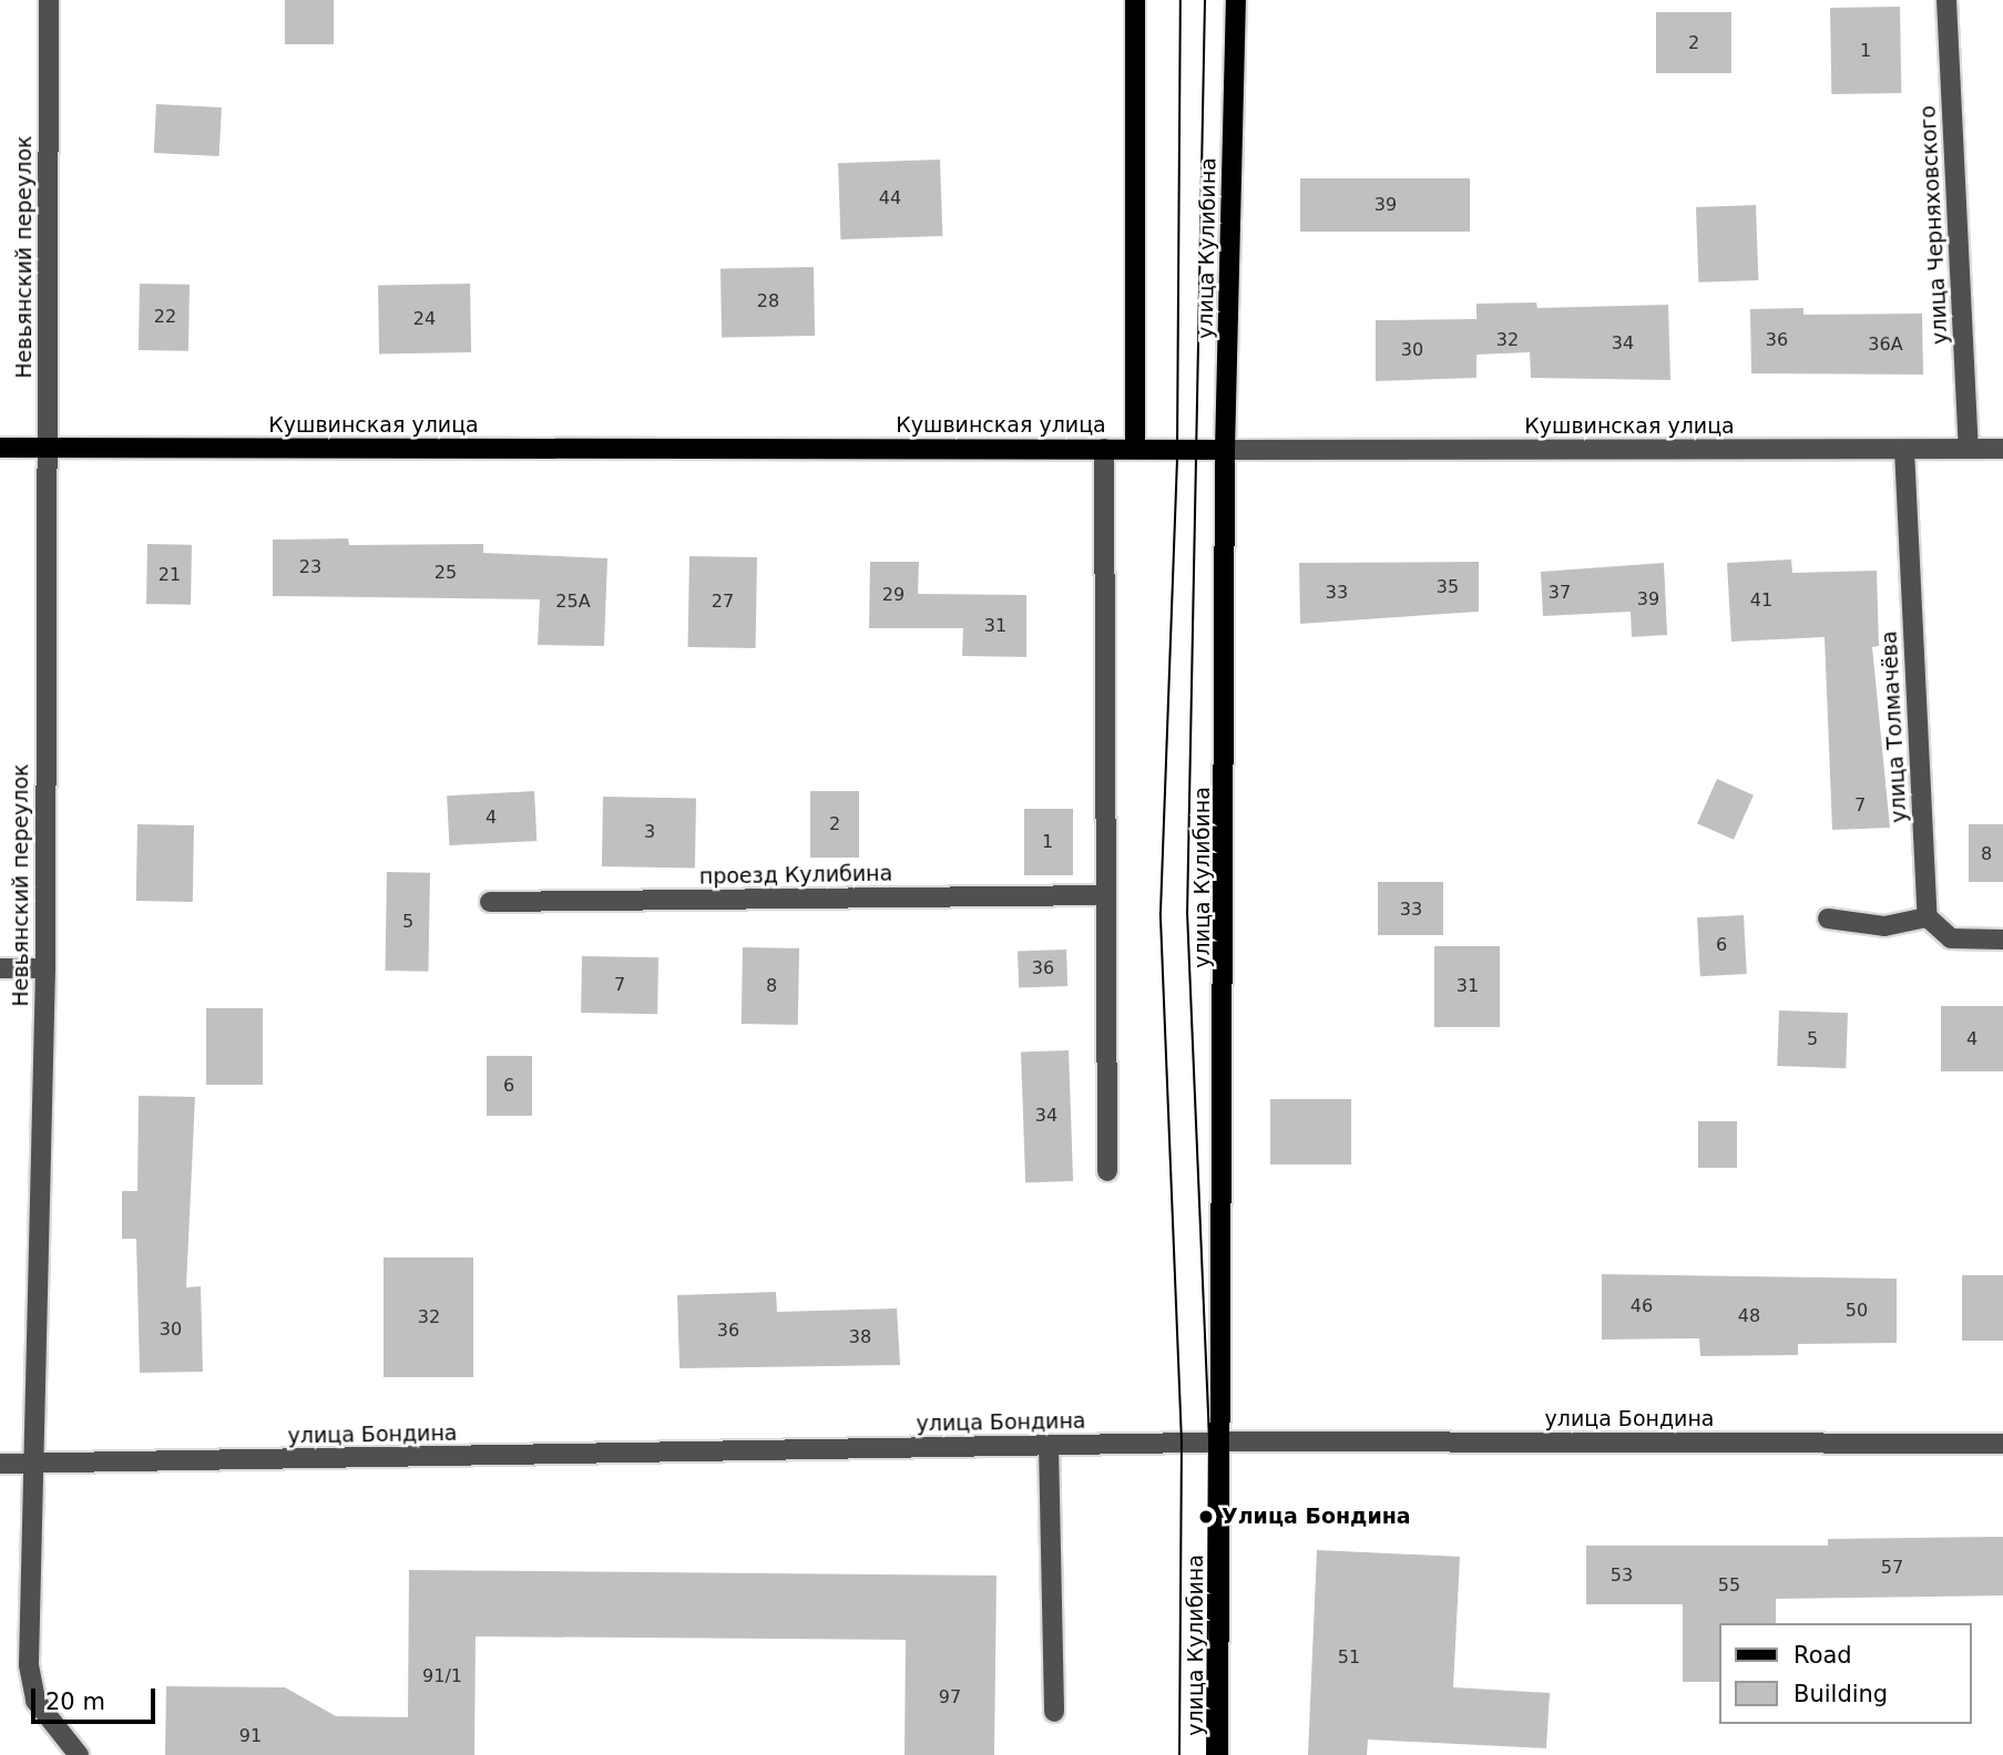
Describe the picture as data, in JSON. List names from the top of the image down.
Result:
{
  "streets": {
    "main road": ["улица Кулибина", "Кушвинская улица"],
    "street": [
      "улица Черняховского",
      "Невьянский переулок",
      "улица Толмачёва",
      "проезд Кулибина",
      "улица Бондина"
    ]
  },
  "crossings": [
    ["улица Черняховского", "Кушвинская улица"],
    ["улица Кулибина", "Кушвинская улица"],
    ["улица Кулибина", "улица Бондина"],
    ["Невьянский переулок", "Кушвинская улица"],
    ["Невьянский переулок", "улица Бондина"],
    ["Кушвинская улица", "улица Толмачёва"]
  ],
  "places": ["Улица Бондина"],
  "house_numbers": [
    "2",
    "1",
    "44",
    "39",
    "28",
    "22",
    "24",
    "32",
    "36",
    "34",
    "36А",
    "30",
    "23",
    "25",
    "21",
    "35",
    "33",
    "37",
    "29",
    "39",
    "41",
    "25А",
    "27",
    "31",
    "7",
    "4",
    "2",
    "3",
    "1",
    "8",
    "33",
    "5",
    "6",
    "36",
    "7",
    "8",
    "31",
    "5",
    "4",
    "6",
    "34",
    "46",
    "50",
    "48",
    "32",
    "30",
    "36",
    "38",
    "57",
    "53",
    "55",
    "51",
    "91/1",
    "97",
    "91"
  ],
  "legend": ["Road", "Building"],
  "scale_bar": "20 m"
}
